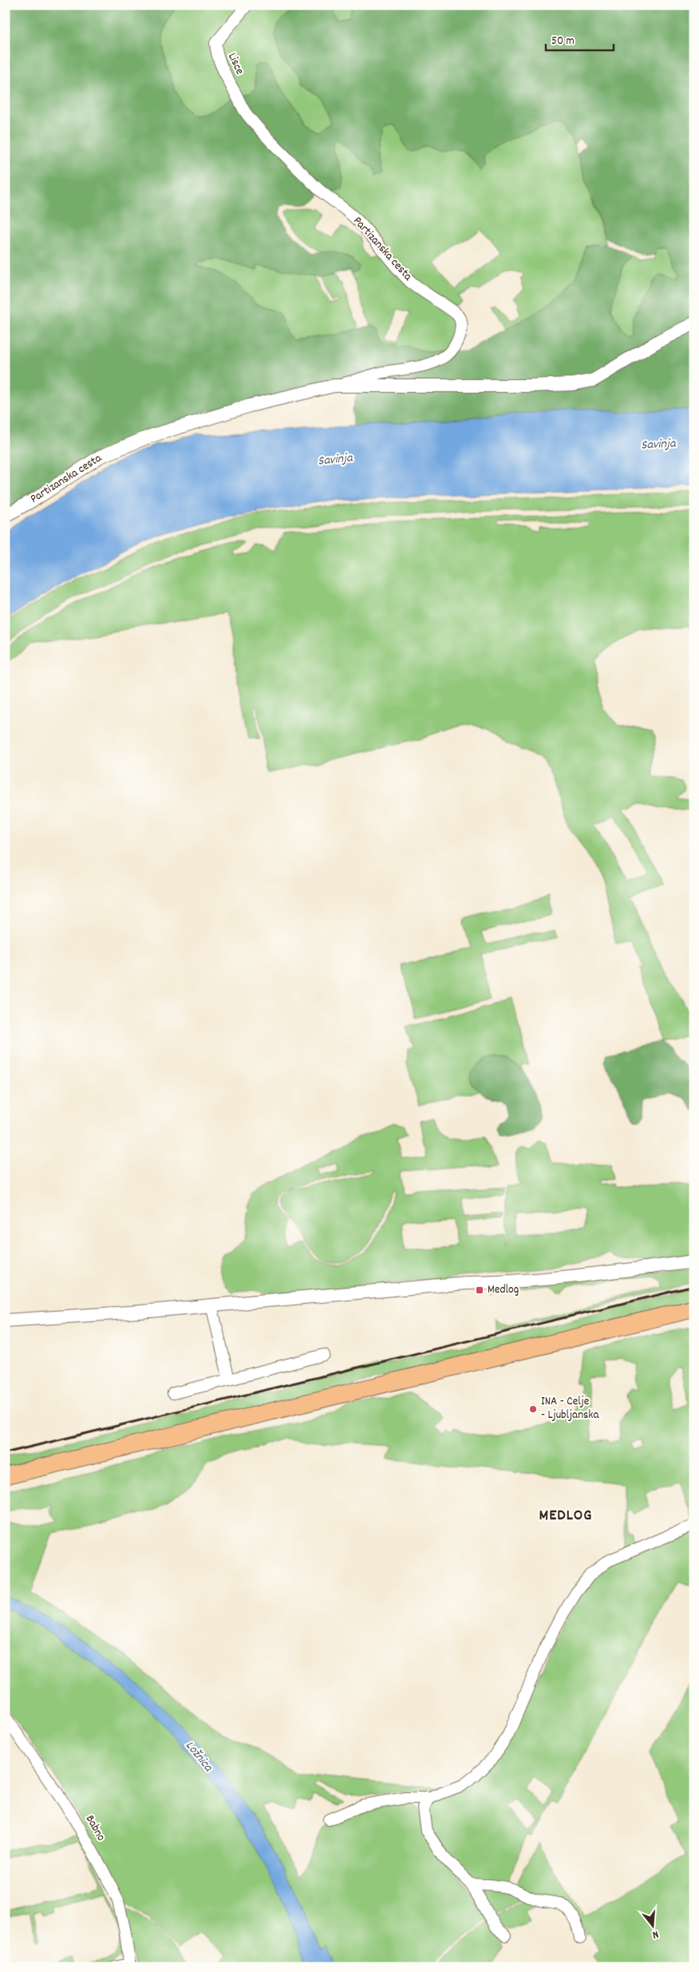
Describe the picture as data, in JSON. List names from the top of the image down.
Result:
{
  "streets": {
    "street": ["Lisce", "Partizanska cesta", "Babno"]
  },
  "crossings": [
    ["Lisce", "Partizanska cesta"]
  ],
  "districts": ["MEDLOG"],
  "water": ["Savinja", "Ložnica"],
  "places": {
    "transit": ["Medlog"],
    "other": ["INA - Celje - Ljubljanska"]
  },
  "scale_bar": "50 m",
  "north": "bottom"
}
